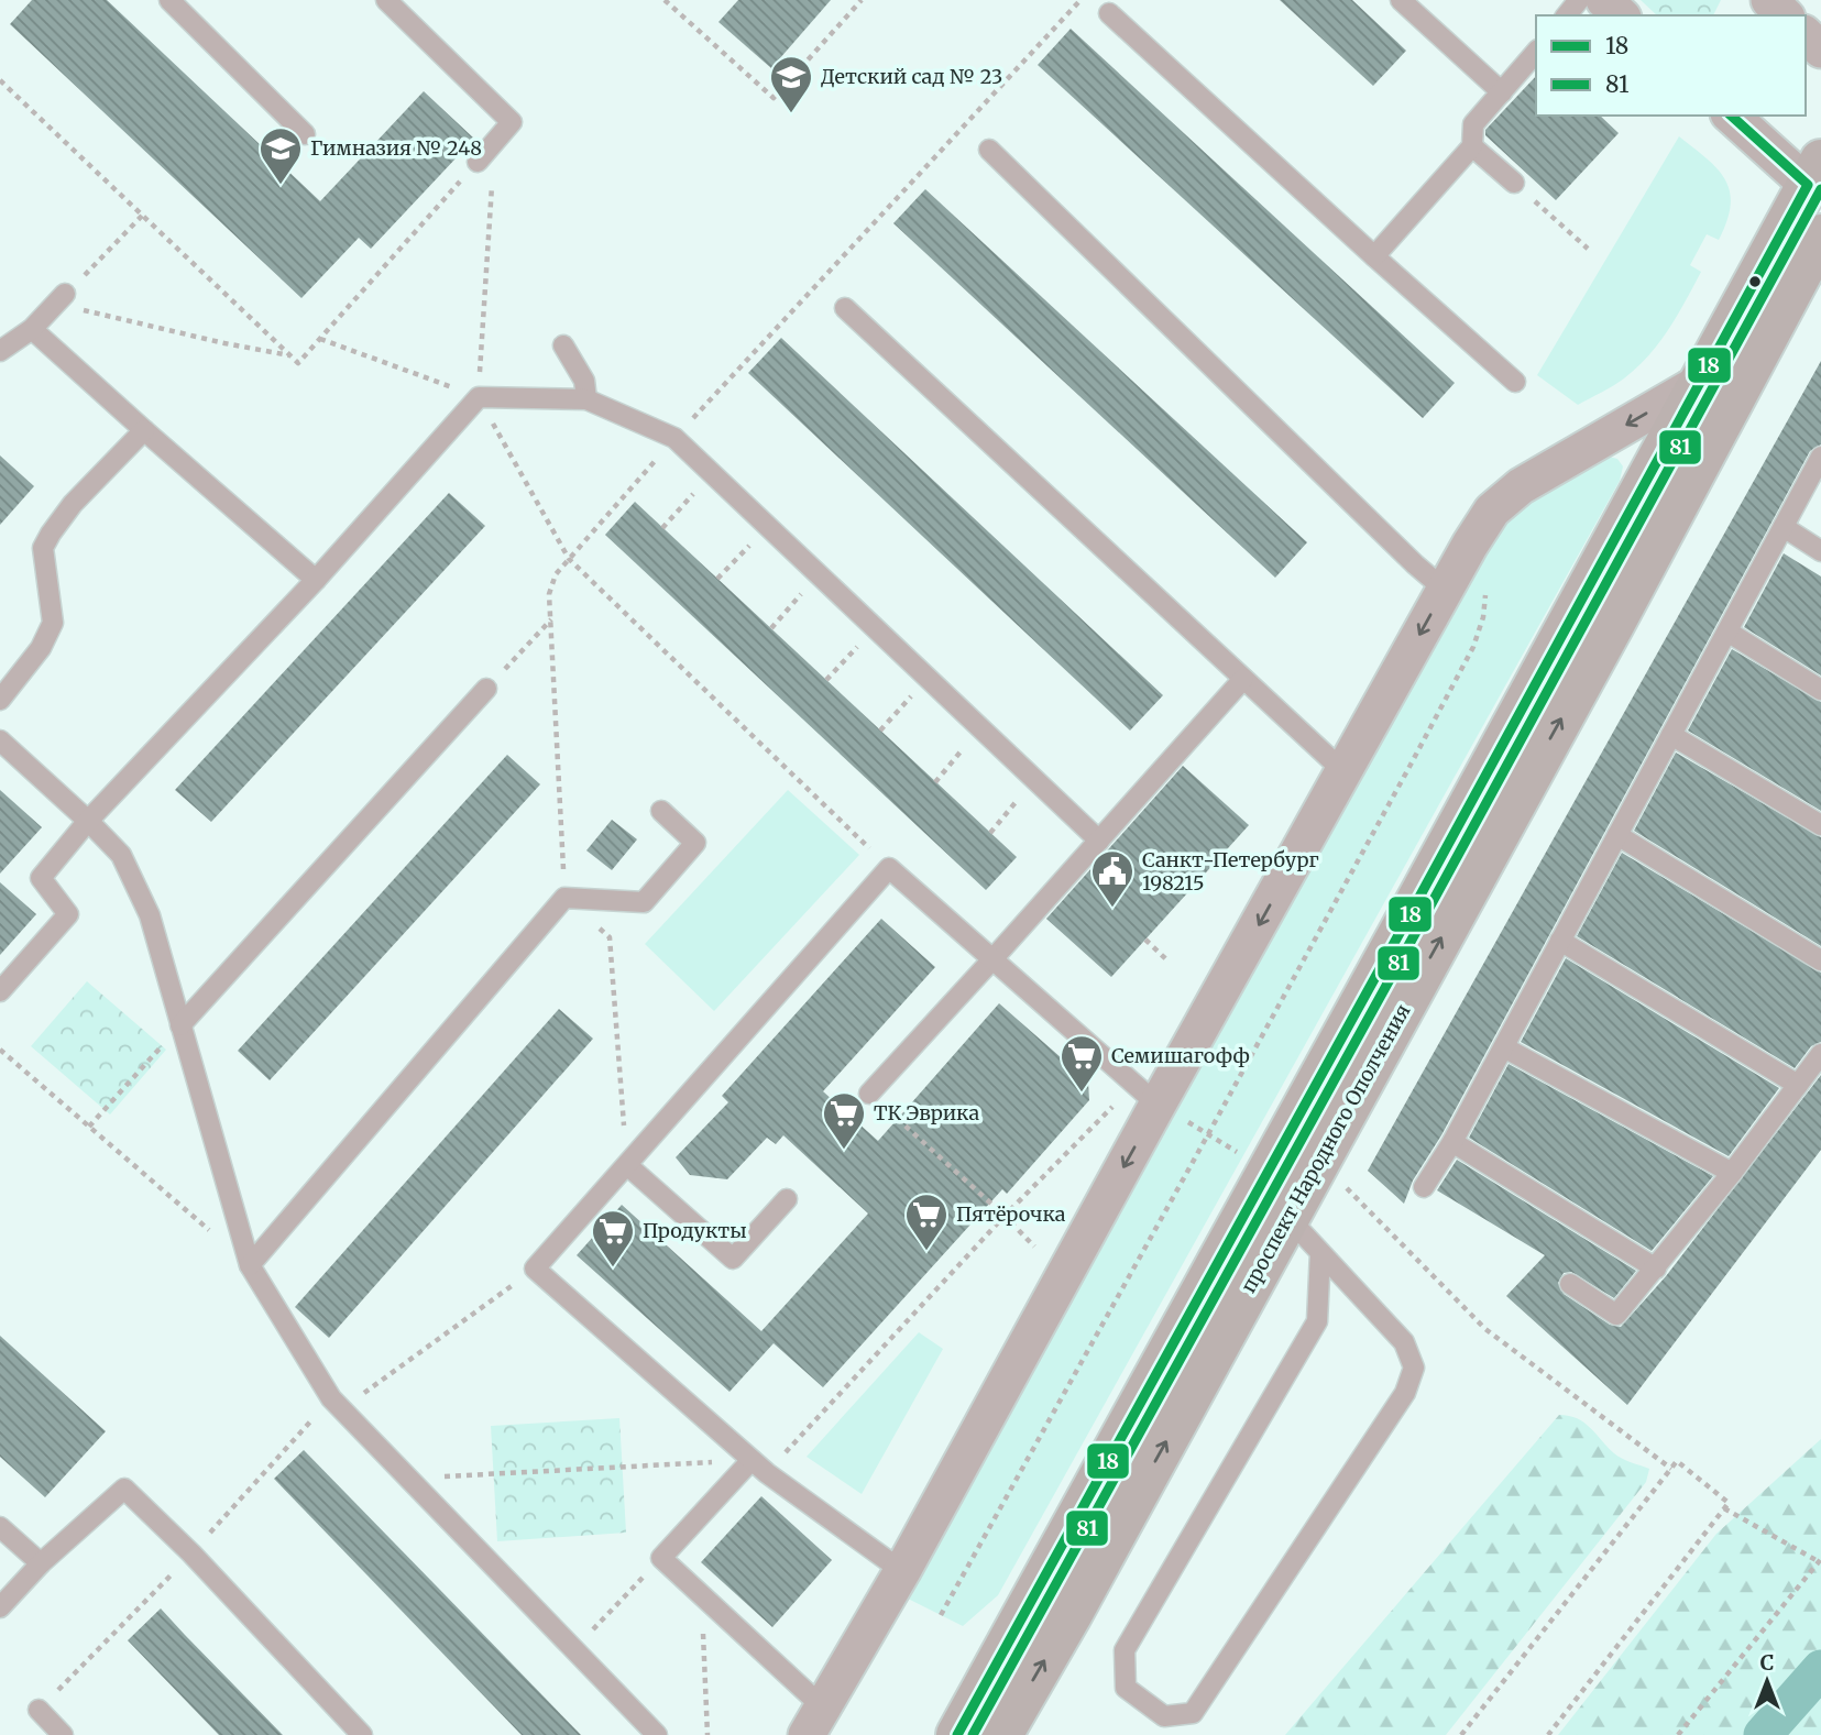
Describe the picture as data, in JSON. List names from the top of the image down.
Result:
{
  "streets": {
    "main road": ["проспект Народного Ополчения"]
  },
  "places": {
    "school or university": ["Детский сад № 23", "Гимназия № 248"],
    "public building": ["Санкт-Петербург 198215"],
    "supermarket": [
      "Семишагофф",
      "ТК Эврика",
      "Пятёрочка",
      "Продукты"
    ]
  },
  "lines": ["transit line 18", "transit line 81"],
  "legend": ["18", "81"],
  "north": "top"
}
